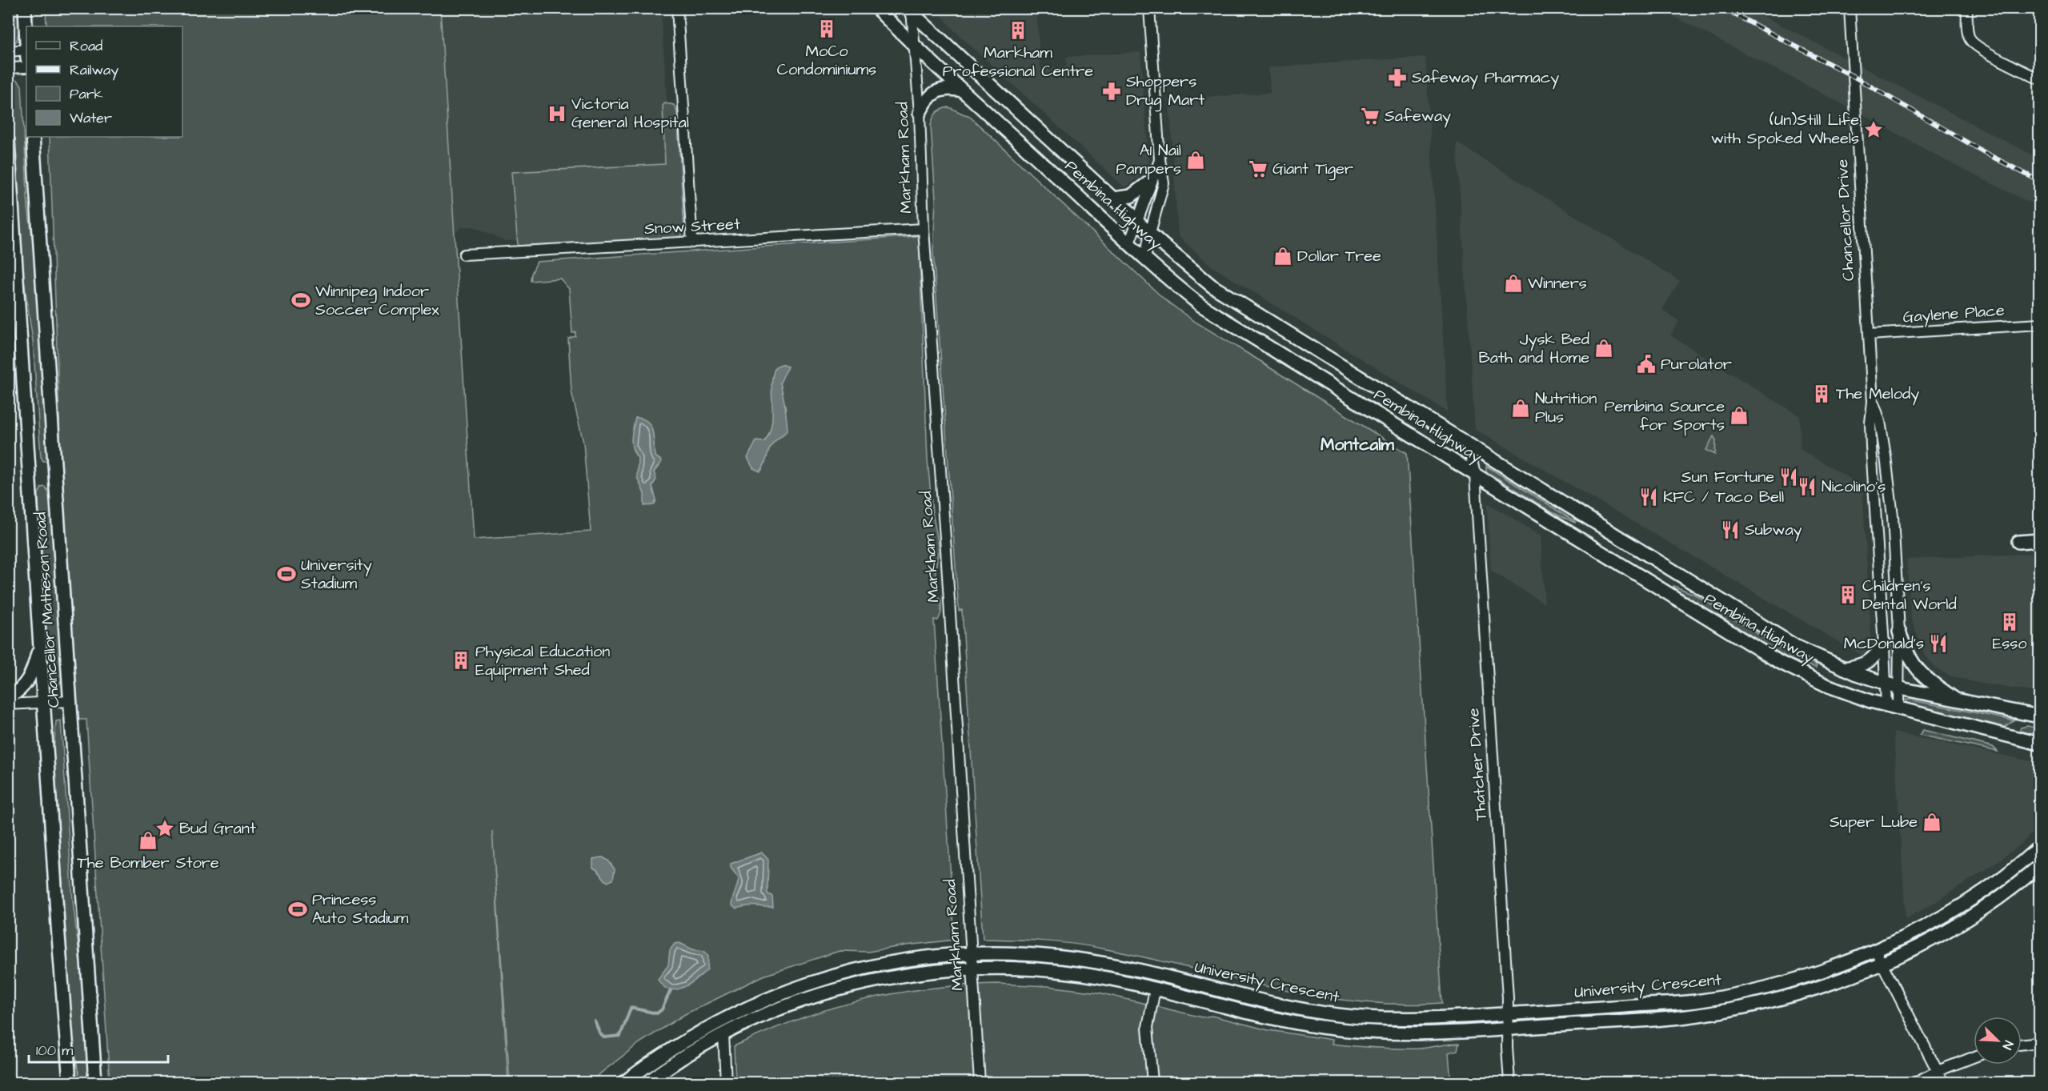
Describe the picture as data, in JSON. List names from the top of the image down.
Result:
{
  "streets": {
    "main road": ["Pembina Highway", "Chancellor Matheson Road", "University Crescent"],
    "street": [
      "Markham Road",
      "Chancellor Drive",
      "Snow Street",
      "Gaylene Place",
      "Thatcher Drive"
    ]
  },
  "crossings": [
    ["Markham Road", "Pembina Highway"],
    ["Markham Road", "Snow Street"],
    ["Markham Road", "University Crescent"],
    ["Pembina Highway", "Chancellor Drive"],
    ["Pembina Highway", "Thatcher Drive"],
    ["Chancellor Drive", "Gaylene Place"],
    ["Thatcher Drive", "University Crescent"]
  ],
  "districts": ["Montcalm"],
  "places": {
    "building": [
      "MoCo Condominiums",
      "Markham Professional Centre",
      "The Melody",
      "Children's Dental World",
      "Esso",
      "Physical Education Equipment Shed"
    ],
    "pharmacy": ["Safeway Pharmacy", "Shoppers Drug Mart"],
    "hospital": ["Victoria General Hospital"],
    "supermarket": ["Safeway", "Giant Tiger"],
    "place": ["(Un)Still Life with Spoked Wheels", "Bud Grant"],
    "shop": [
      "A1 Nail Pampers",
      "Dollar Tree",
      "Winners",
      "Jysk Bed Bath and Home",
      "Nutrition Plus",
      "Pembina Source for Sports",
      "Super Lube",
      "The Bomber Store"
    ],
    "sports": ["Winnipeg Indoor Soccer Complex", "University Stadium", "Princess Auto Stadium"],
    "public building": ["Purolator"],
    "restaurant": [
      "Sun Fortune",
      "Nicolino's",
      "KFC / Taco Bell",
      "Subway",
      "McDonald's"
    ]
  },
  "legend": [
    "Road",
    "Railway",
    "Park",
    "Water"
  ],
  "scale_bar": "100 m",
  "north": "bottom right"
}
